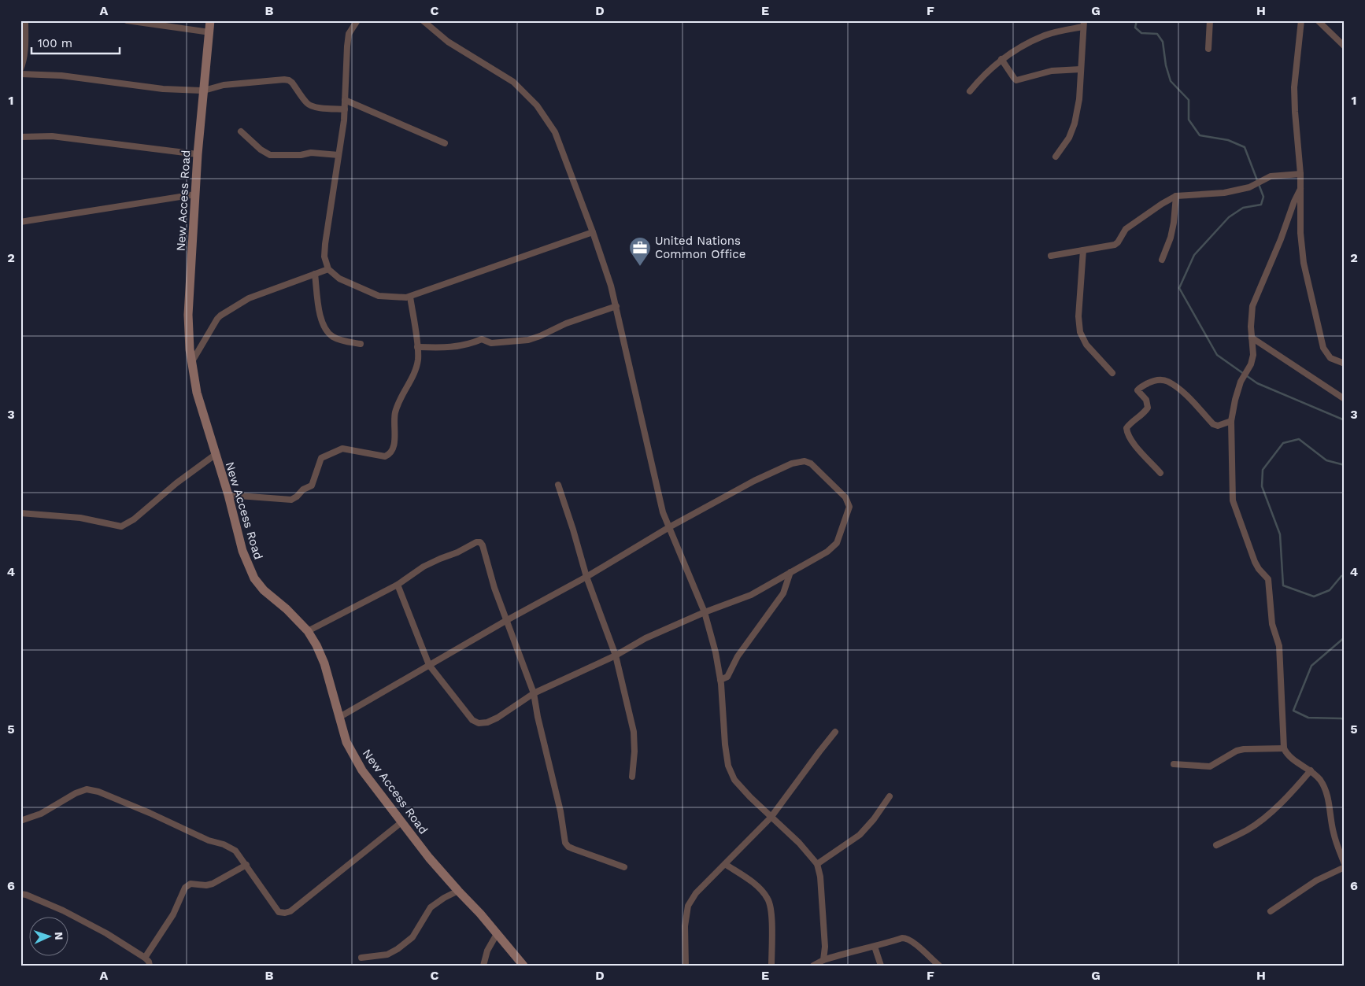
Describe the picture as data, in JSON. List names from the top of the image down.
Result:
{
  "streets": {
    "main road": ["New Access Road"]
  },
  "places": {
    "office": ["United Nations Common Office"]
  },
  "scale_bar": "100 m",
  "north": "right",
  "grid": {
    "columns": [
      "A",
      "B",
      "C",
      "D",
      "E",
      "F",
      "G",
      "H"
    ],
    "rows": [
      "1",
      "2",
      "3",
      "4",
      "5",
      "6"
    ]
  }
}
